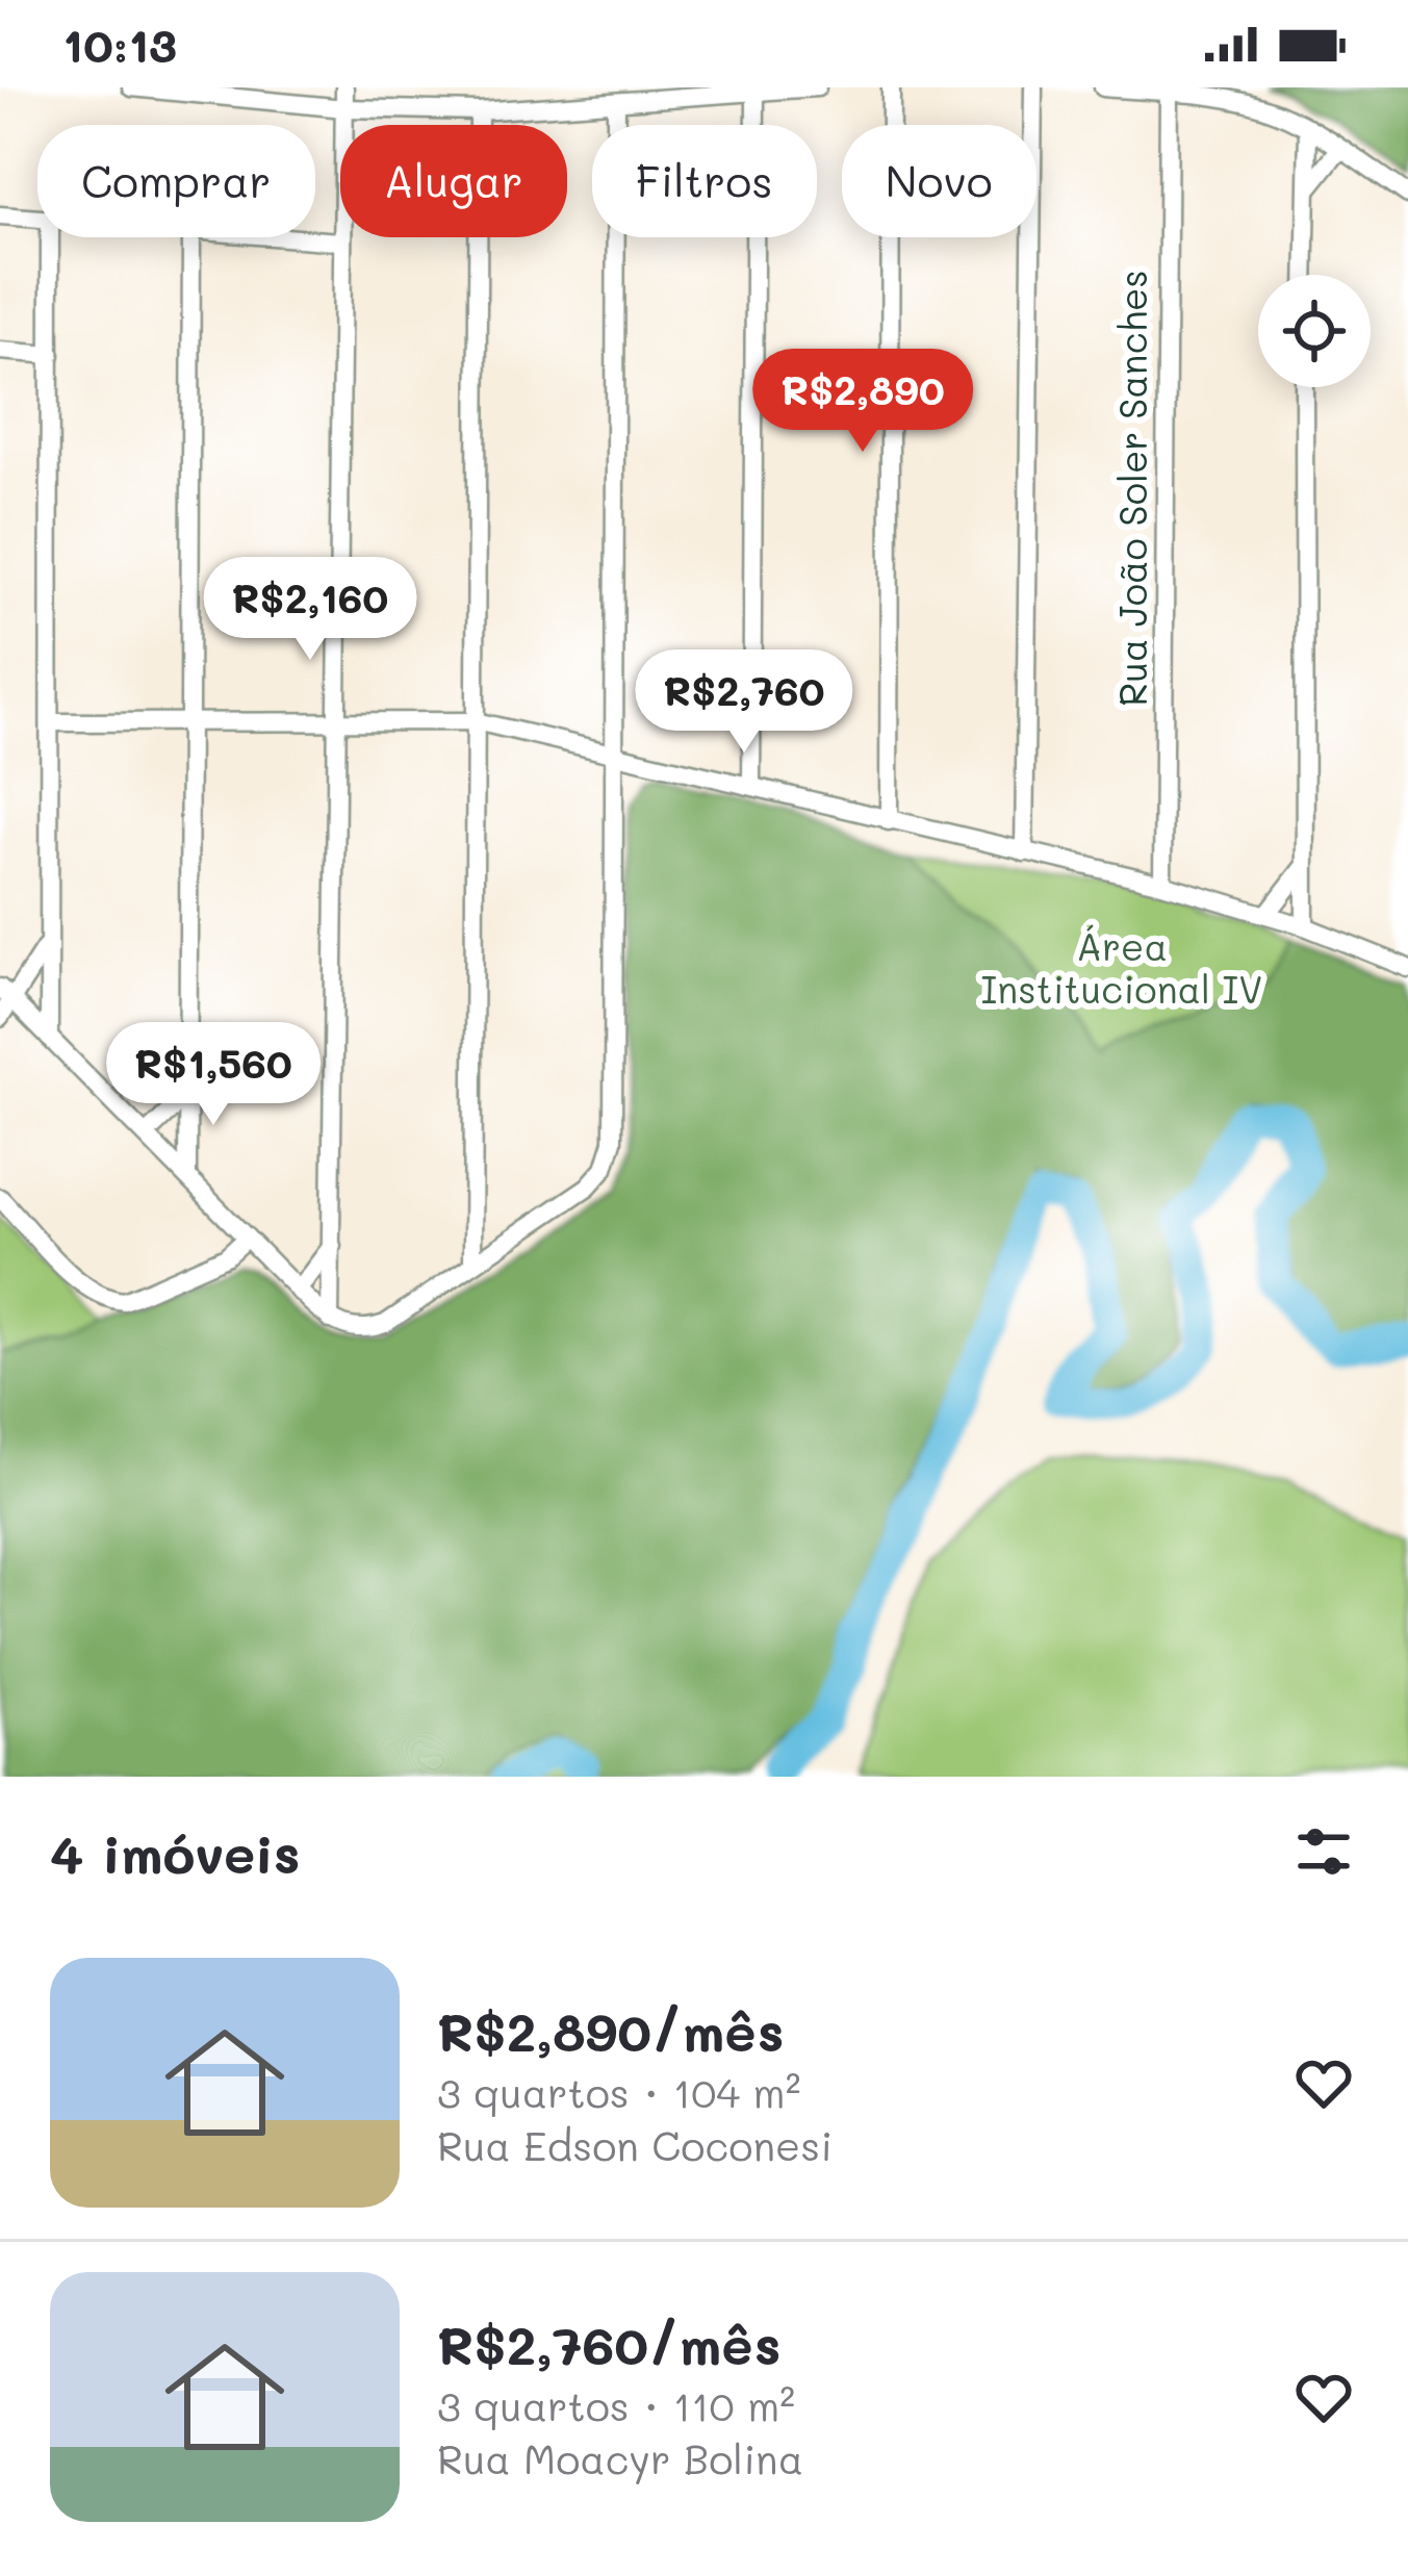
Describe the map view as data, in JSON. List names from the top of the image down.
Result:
{
  "streets": {
    "street": ["Rua João Soler Sanches"]
  },
  "parks": ["Área Institucional IV"],
  "page": {
    "status": "10:13",
    "chip": [
      "Comprar",
      "Alugar",
      "Filtros",
      "Novo"
    ],
    "price": [
      "R$2,890",
      "R$2,160",
      "R$2,760",
      "R$1,560"
    ],
    "heading": "4 imóveis",
    "list": [
      {
        "name": "R$2,890/mês",
        "note": "3 quartos · 104 m² · Rua Edson Coconesi"
      },
      {
        "name": "R$2,760/mês",
        "note": "3 quartos · 110 m² · Rua Moacyr Bolina"
      }
    ]
  }
}
